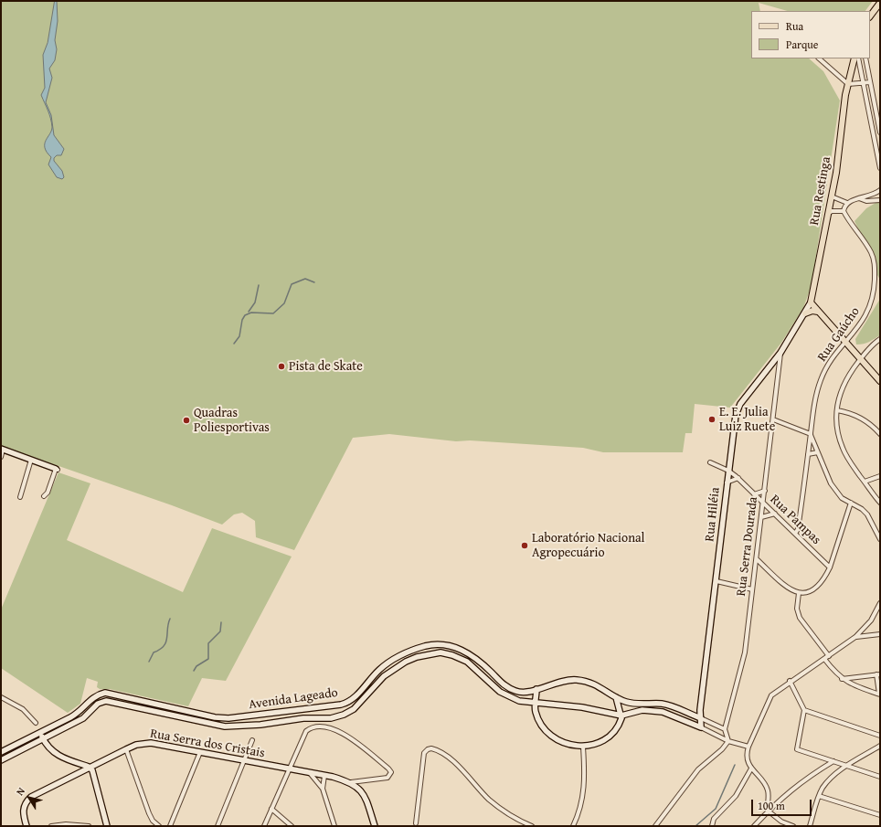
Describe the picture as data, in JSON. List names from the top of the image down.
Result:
{
  "streets": {
    "main road": [
      "Rua Restinga",
      "Rua Hiléia",
      "Avenida Lageado",
      "Rua Serra dos Cristais"
    ],
    "street": ["Rua Gaúcho", "Rua Pampas", "Rua Serra Dourada"]
  },
  "crossings": [
    ["Rua Restinga", "Rua Hiléia"],
    ["Rua Hiléia", "Rua Pampas"],
    ["Rua Hiléia", "Rua Serra Dourada"],
    ["Rua Hiléia", "Avenida Lageado"],
    ["Rua Pampas", "Rua Serra Dourada"],
    ["Rua Serra Dourada", "Avenida Lageado"]
  ],
  "places": [
    "Pista de Skate",
    "E. E. Julia Luiz Ruete",
    "Quadras Poliesportivas",
    "Laboratório Nacional Agropecuário"
  ],
  "legend": ["Rua", "Parque"],
  "scale_bar": "100 m",
  "north": "top left"
}
